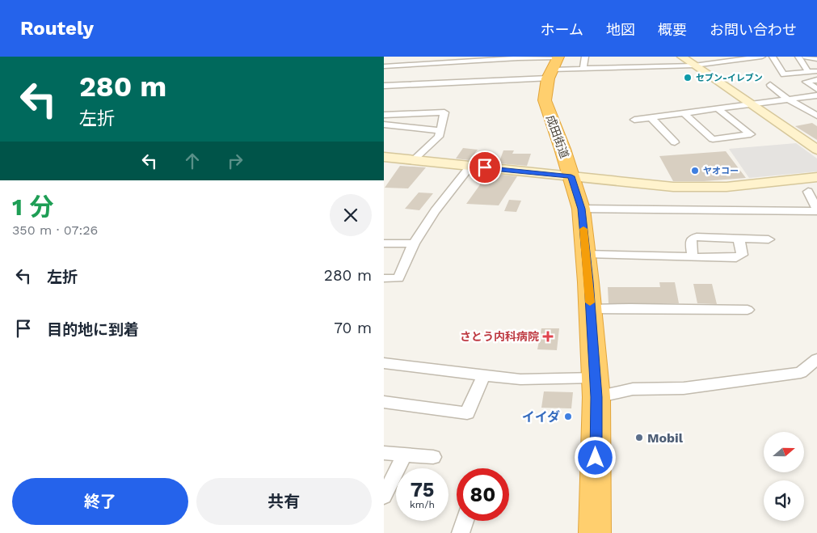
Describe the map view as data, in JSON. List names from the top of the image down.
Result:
{
  "streets": {
    "highway": ["成田街道"]
  },
  "places": {
    "other": [
      "セブン-イレブン",
      "ヤオコー",
      "イイダ",
      "Mobil"
    ],
    "health": ["さとう内科病院"]
  },
  "north": "right",
  "page": {
    "header": "Routely",
    "nav": [
      "ホーム",
      "地図",
      "概要",
      "お問い合わせ"
    ],
    "turn": ["280 m", "左折"],
    "heading": ["1 分", "350 m · 07:26"],
    "list": [
      {
        "name": "左折",
        "value": "280 m"
      },
      {
        "name": "目的地に到着",
        "value": "70 m"
      }
    ],
    "speed": "75 km/h",
    "limit": "80",
    "buttons": ["終了", "共有"]
  }
}
